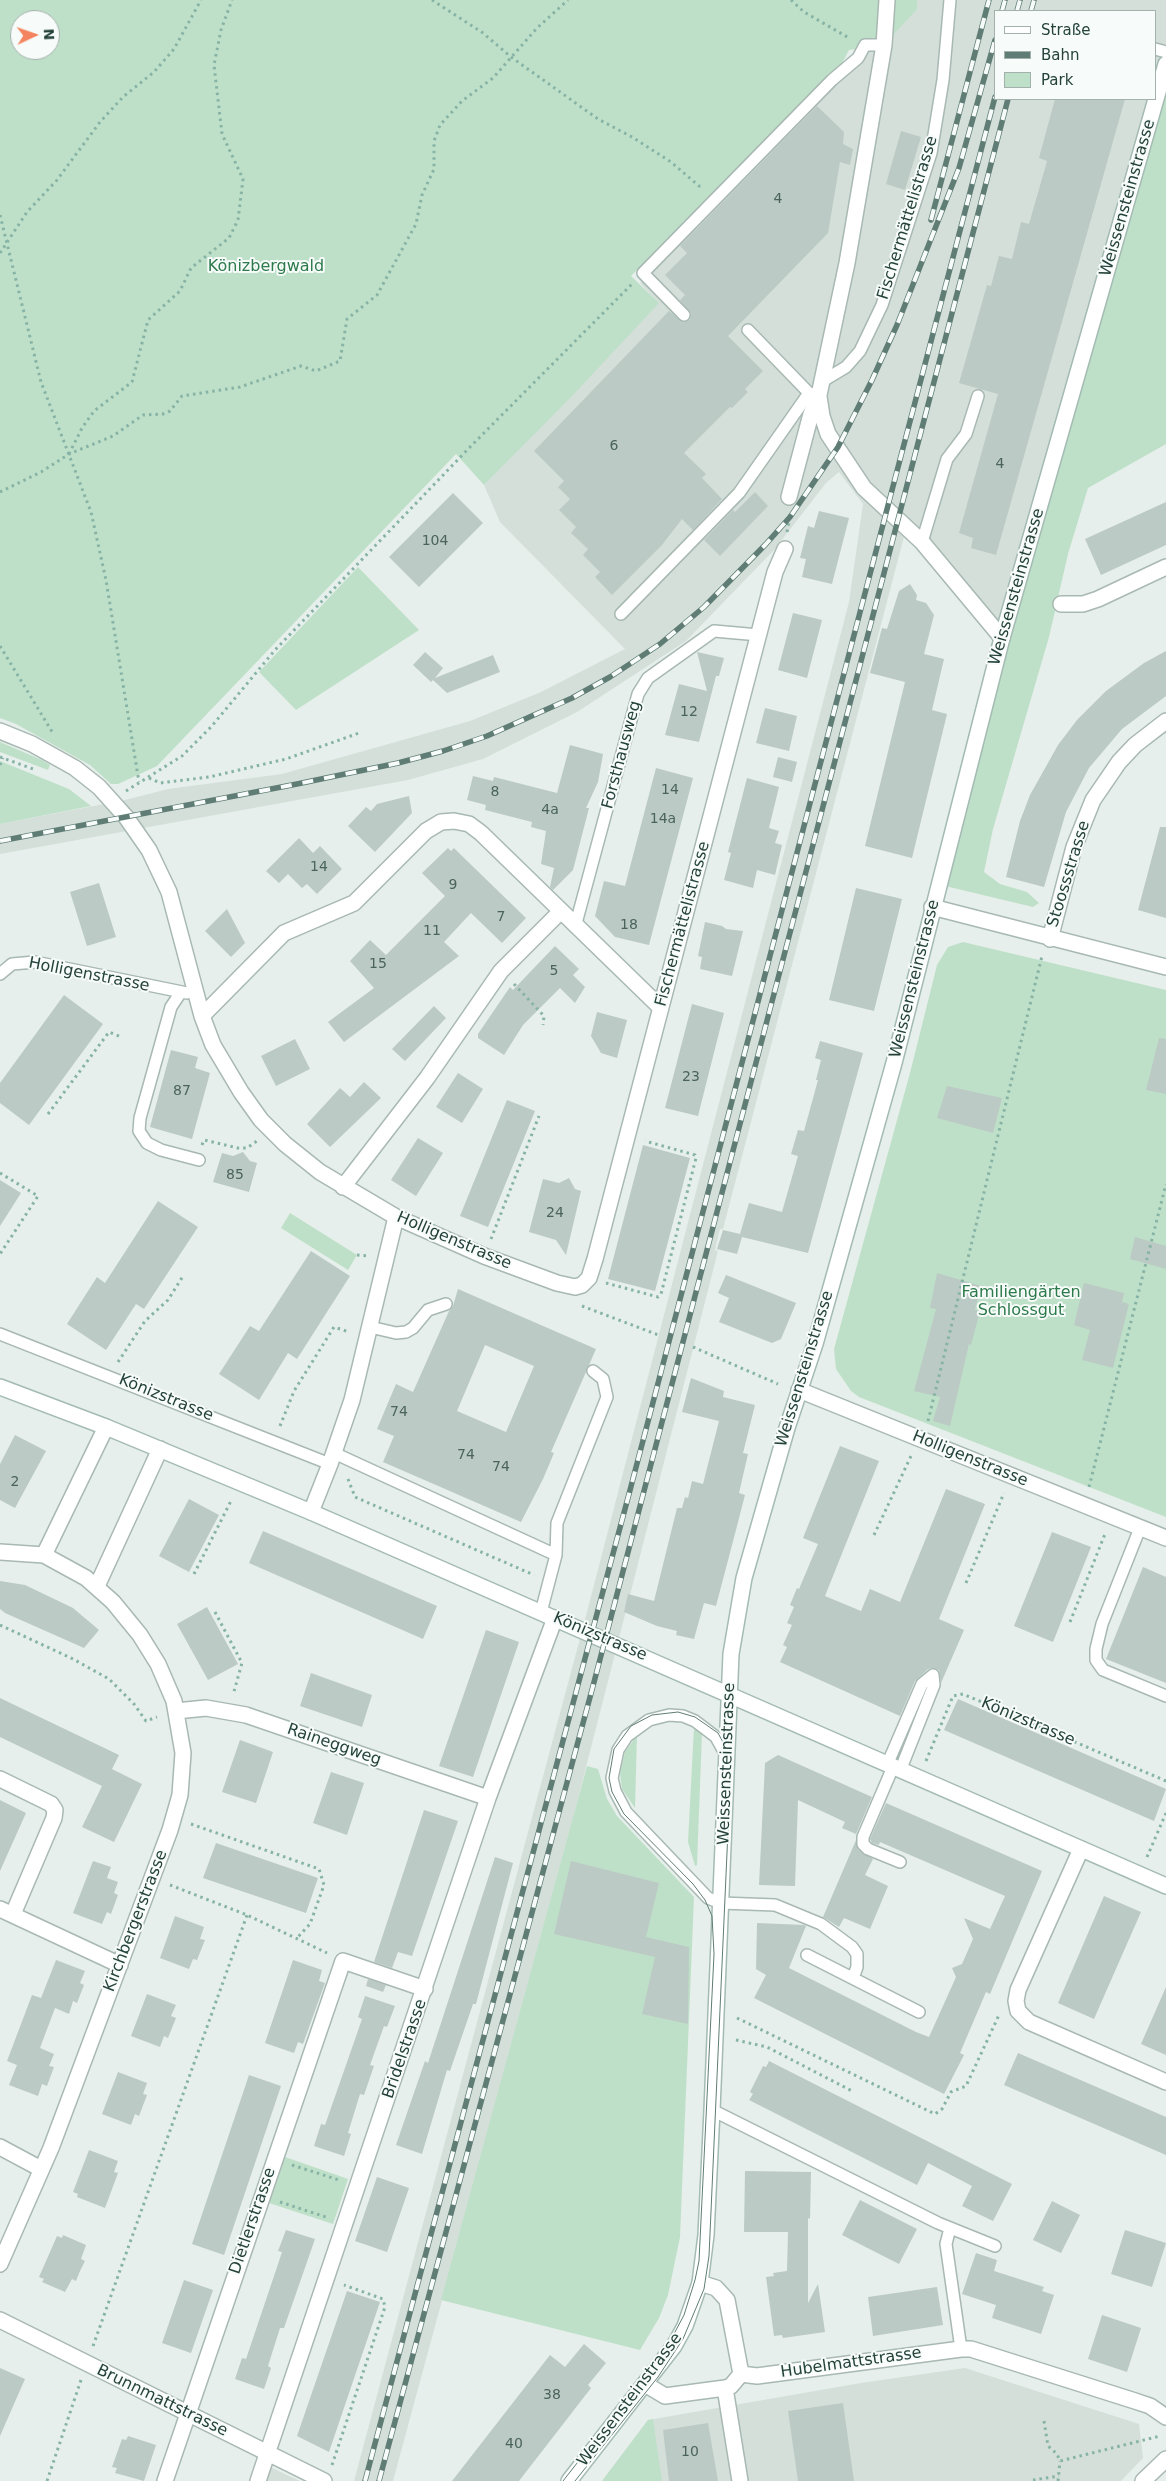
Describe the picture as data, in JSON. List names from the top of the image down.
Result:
{
  "streets": {
    "street": [
      "Weissensteinstrasse",
      "Fischermättelistrasse",
      "Stoossstrasse",
      "Holligenstrasse",
      "Könizstrasse",
      "Raineggweg",
      "Kirchbergerstrasse",
      "Bridelstrasse",
      "Dietlerstrasse",
      "Hubelmattstrasse",
      "Brunnmattstrasse"
    ],
    "lane": ["Forsthausweg"]
  },
  "crossings": [
    ["Weissensteinstrasse", "Fischermättelistrasse"],
    ["Weissensteinstrasse", "Holligenstrasse"],
    ["Weissensteinstrasse", "Könizstrasse"],
    ["Fischermättelistrasse", "Forsthausweg"],
    ["Fischermättelistrasse", "Holligenstrasse"],
    ["Könizstrasse", "Bridelstrasse"],
    ["Raineggweg", "Kirchbergerstrasse"],
    ["Raineggweg", "Bridelstrasse"],
    ["Bridelstrasse", "Brunnmattstrasse"],
    ["Dietlerstrasse", "Brunnmattstrasse"]
  ],
  "parks": ["Könizbergwald", "Familiengärten Schlossgut"],
  "house_numbers": [
    "4",
    "6",
    "4",
    "104",
    "12",
    "14",
    "8",
    "4a",
    "14a",
    "14",
    "9",
    "7",
    "18",
    "11",
    "15",
    "5",
    "23",
    "87",
    "85",
    "24",
    "74",
    "74",
    "74",
    "2",
    "38",
    "40",
    "10"
  ],
  "legend": ["Straße", "Bahn", "Park"],
  "north": "right"
}
